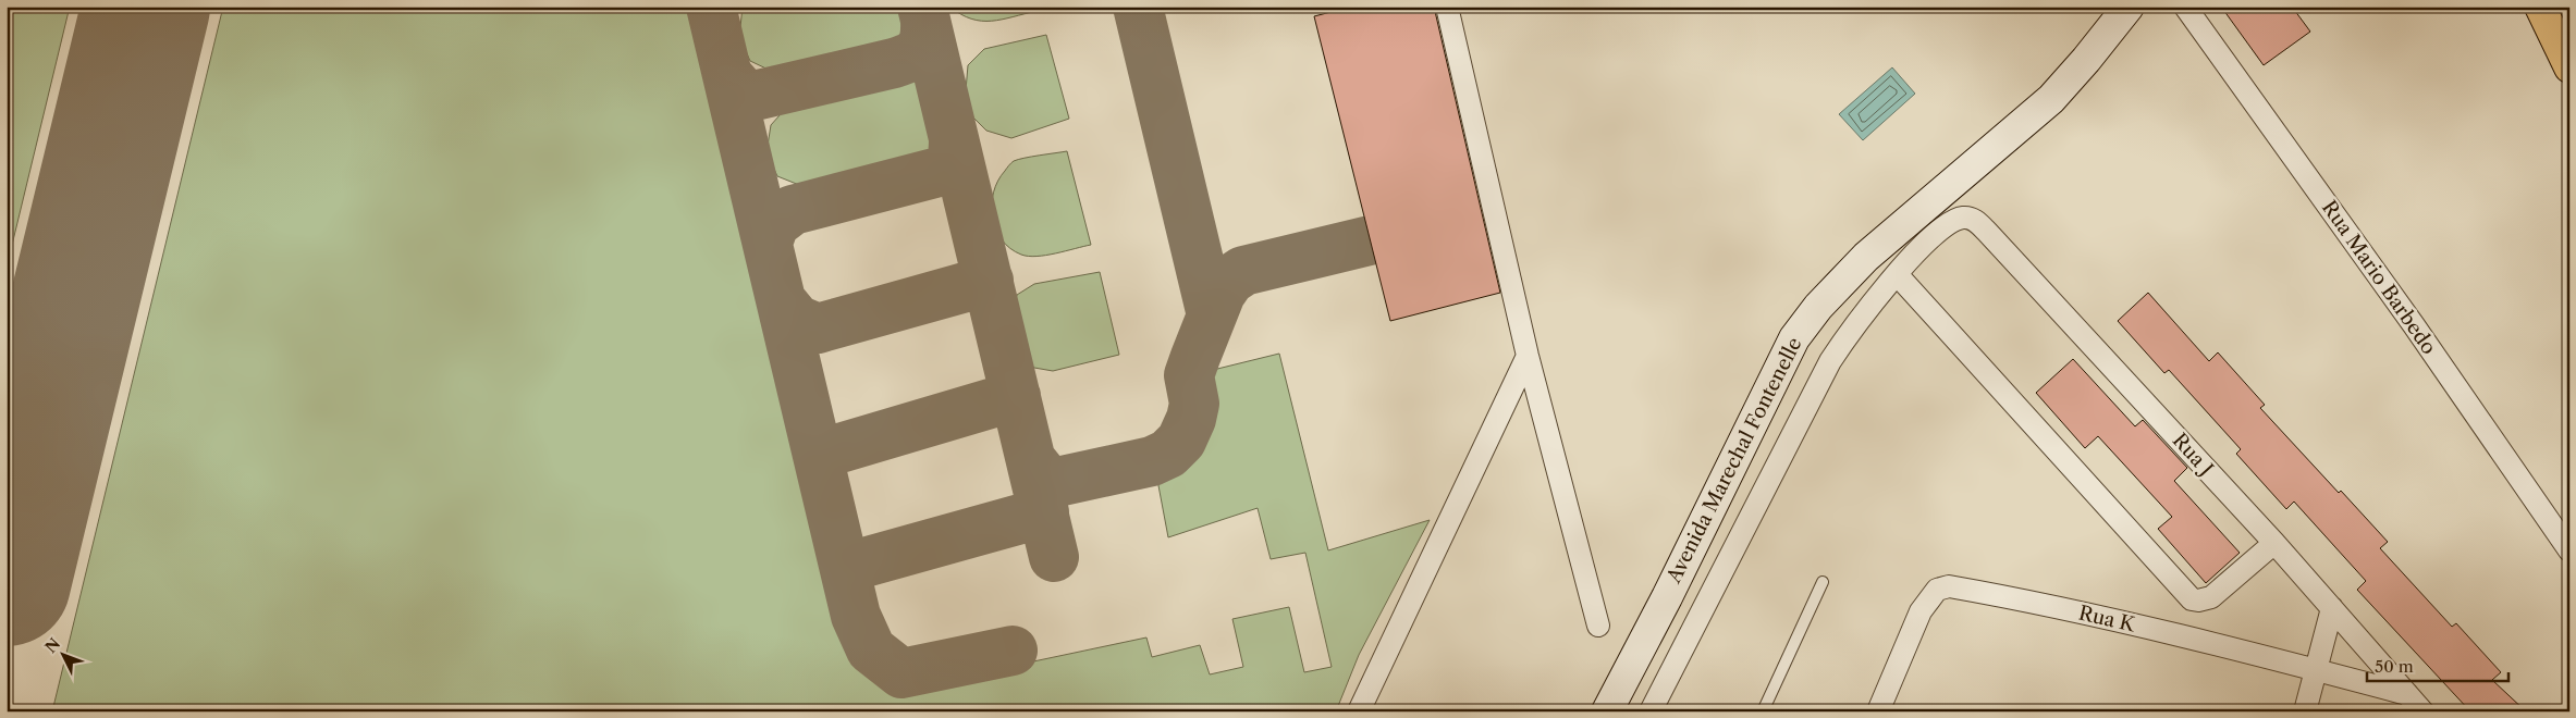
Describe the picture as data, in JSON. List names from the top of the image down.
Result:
{
  "streets": {
    "main road": ["Avenida Marechal Fontenelle"],
    "street": ["Rua Mario Barbedo", "Rua J", "Rua K"]
  },
  "crossings": [
    ["Rua J", "Rua K"]
  ],
  "scale_bar": "50 m",
  "north": "top left"
}
